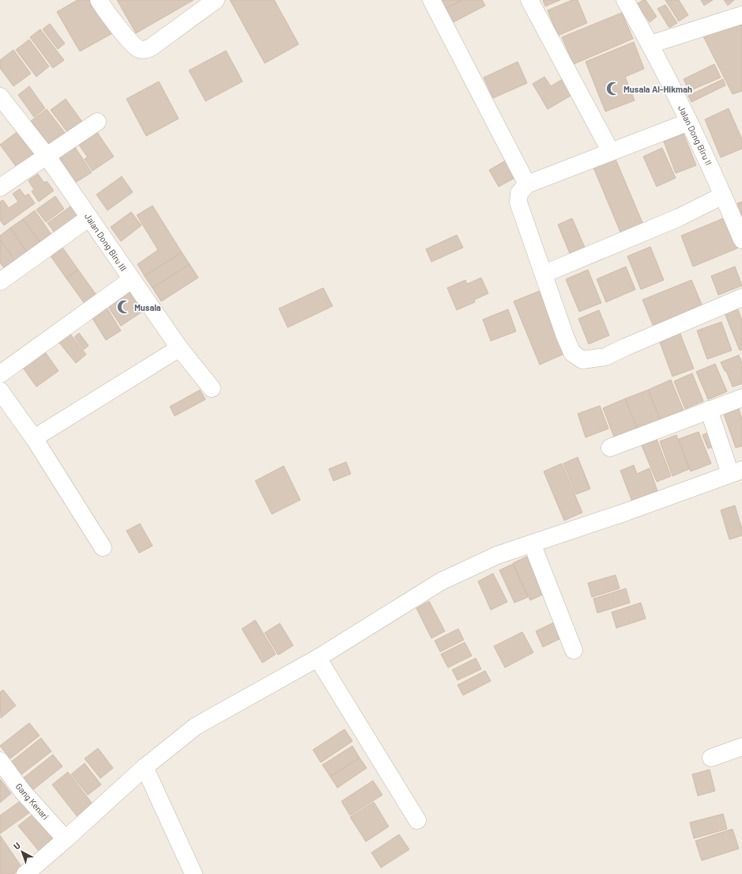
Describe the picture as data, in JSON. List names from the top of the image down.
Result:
{
  "streets": {
    "street": ["Jalan Dong Biru II", "Jalan Dong Biru III", "Gang Kenari"]
  },
  "places": {
    "mosque": ["Musala Al-Hikmah", "Musala"]
  },
  "north": "top left"
}
